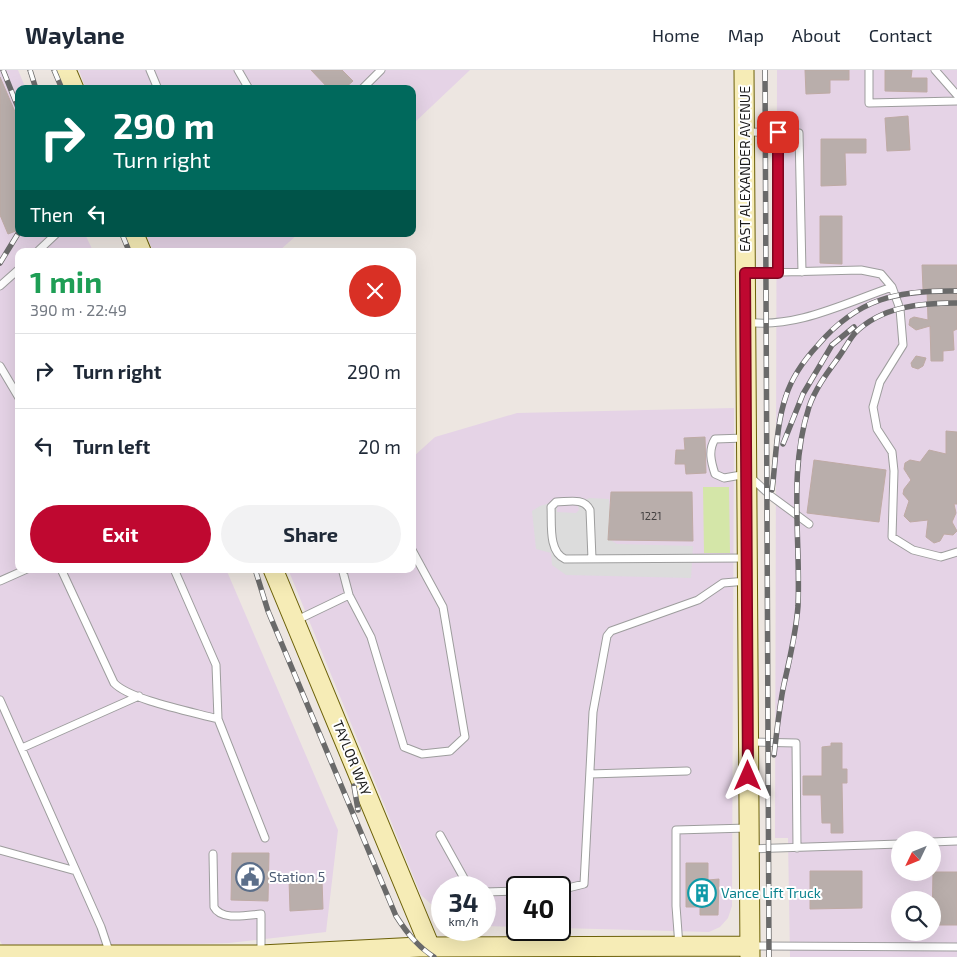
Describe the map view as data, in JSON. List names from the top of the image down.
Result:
{
  "streets": {
    "street": ["EAST ALEXANDER AVENUE", "TAYLOR WAY"]
  },
  "places": {
    "public building": ["Station 5"],
    "building": ["Vance Lift Truck"]
  },
  "house_numbers": ["1221"],
  "north": "bottom left",
  "page": {
    "header": "Waylane",
    "nav": [
      "Home",
      "Map",
      "About",
      "Contact"
    ],
    "turn": ["290 m", "Turn right"],
    "then": "Then",
    "heading": ["1 min", "390 m · 22:49"],
    "list": [
      {
        "name": "Turn right",
        "value": "290 m"
      },
      {
        "name": "Turn left",
        "value": "20 m"
      }
    ],
    "buttons": ["Exit", "Share"],
    "speed": "34 km/h",
    "limit": "40"
  }
}
